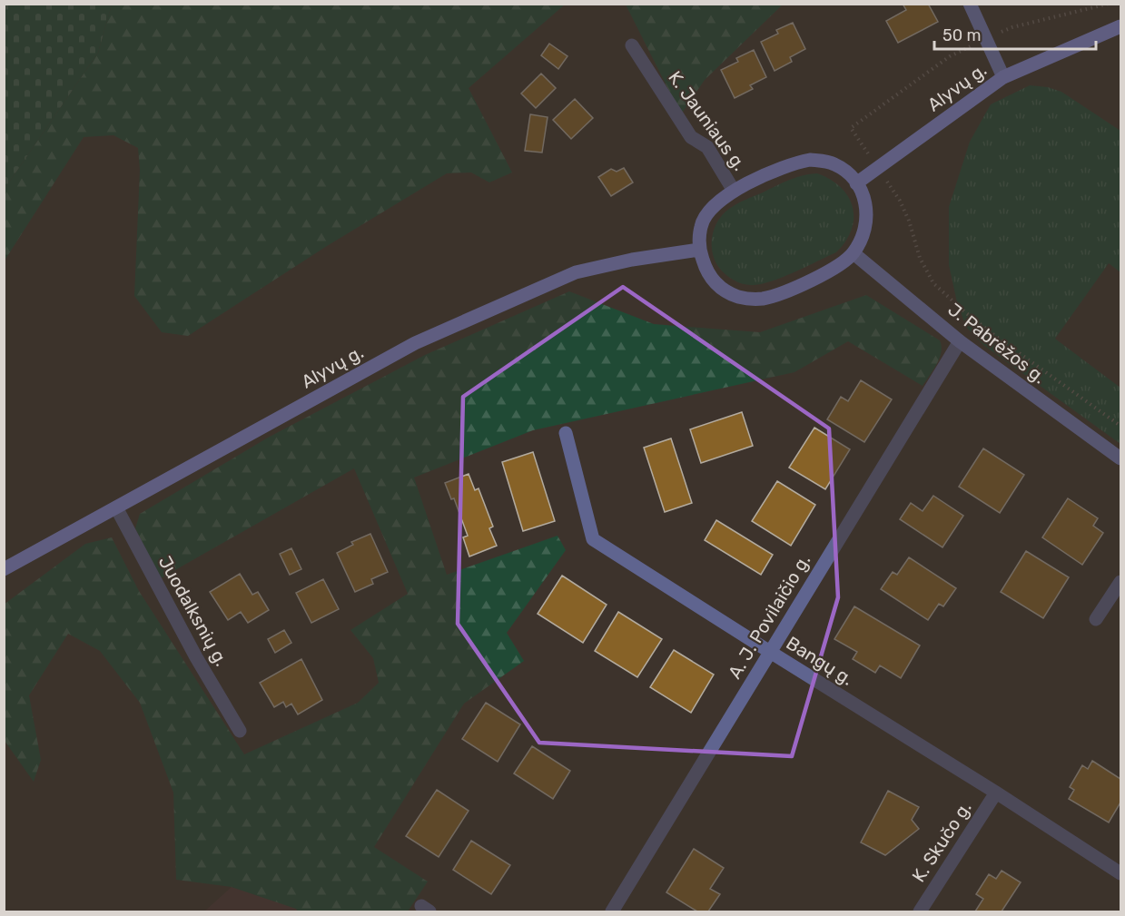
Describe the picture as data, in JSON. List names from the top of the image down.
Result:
{
  "streets": {
    "main road": ["Alyvų g."],
    "street": [
      "K. Jauniaus g.",
      "J. Pabrėžos g.",
      "Juodalksnių g.",
      "A. J. Povilaičio g.",
      "Bangų g.",
      "K. Skučo g."
    ]
  },
  "crossings": [
    ["Alyvų g.", "K. Jauniaus g."],
    ["Alyvų g.", "J. Pabrėžos g."],
    ["Alyvų g.", "Juodalksnių g."],
    ["K. Jauniaus g.", "J. Pabrėžos g."],
    ["J. Pabrėžos g.", "A. J. Povilaičio g."],
    ["A. J. Povilaičio g.", "Bangų g."],
    ["Bangų g.", "K. Skučo g."]
  ],
  "scale_bar": "50 m"
}
